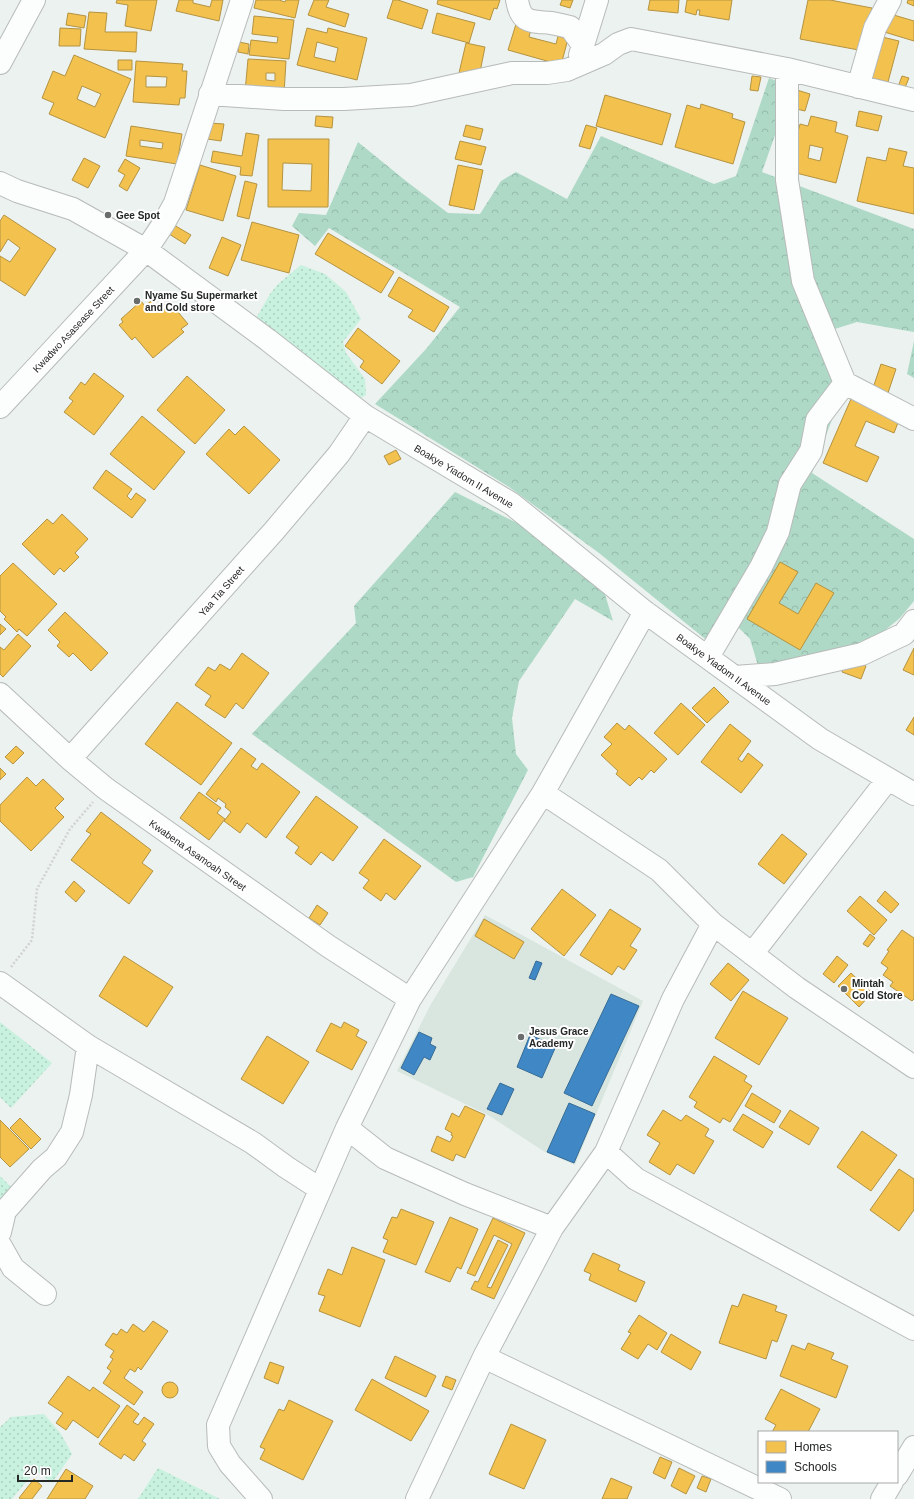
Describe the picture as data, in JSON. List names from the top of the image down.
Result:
{
  "streets": {
    "street": [
      "Kwadwo Asasease Street",
      "Boakye Yiadom II Avenue",
      "Yaa Tia Street",
      "Kwabena Asamoah Street"
    ]
  },
  "crossings": [
    ["Kwadwo Asasease Street", "Boakye Yiadom II Avenue"],
    ["Boakye Yiadom II Avenue", "Yaa Tia Street"],
    ["Yaa Tia Street", "Kwabena Asamoah Street"]
  ],
  "places": [
    "Gee Spot",
    "Nyame Su Supermarket and Cold store",
    "Mintah Cold Store",
    "Jesus Grace Academy"
  ],
  "legend": ["Homes", "Schools"],
  "scale_bar": "20 m"
}
